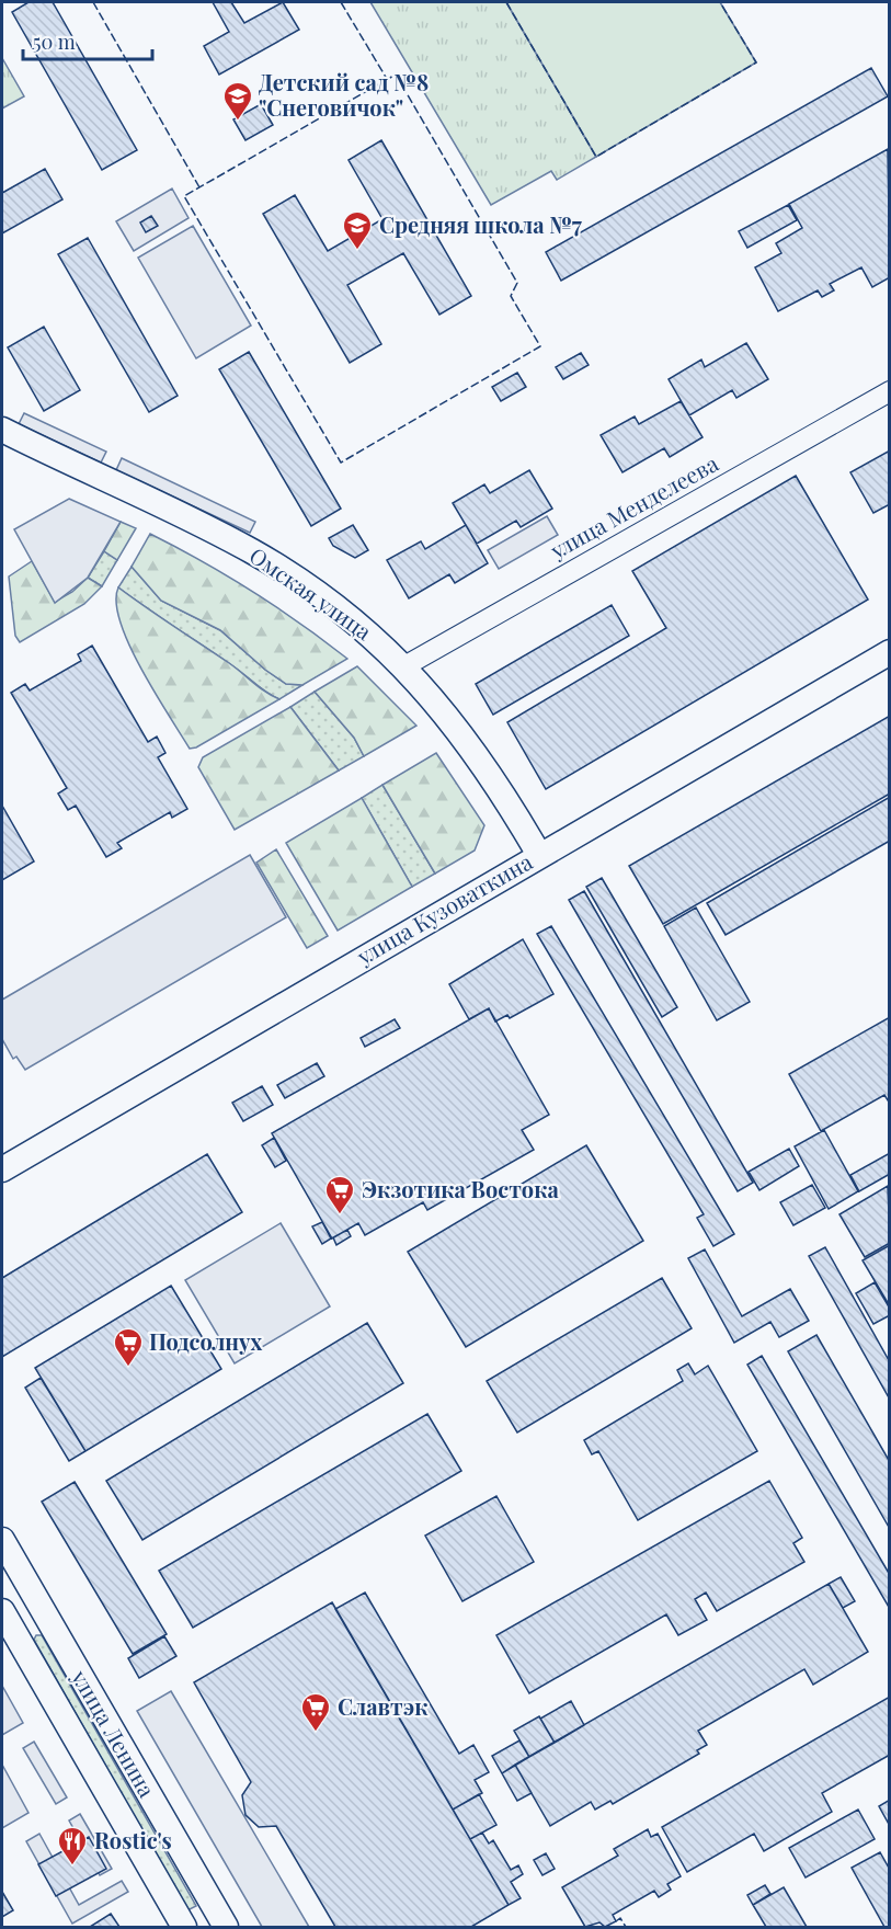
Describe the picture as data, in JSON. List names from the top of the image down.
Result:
{
  "streets": {
    "main road": ["Омская улица", "улица Кузоваткина", "улица Ленина"],
    "street": ["улица Менделеева"]
  },
  "crossings": [
    ["улица Менделеева", "Омская улица"],
    ["Омская улица", "улица Кузоваткина"]
  ],
  "places": {
    "school or university": ["Детский сад №8 \"Снеговичок\"", "Средняя школа №7"],
    "supermarket": ["Экзотика Востока", "Подсолнух", "Славтэк"],
    "restaurant": ["Rostic's"]
  },
  "scale_bar": "50 m"
}
